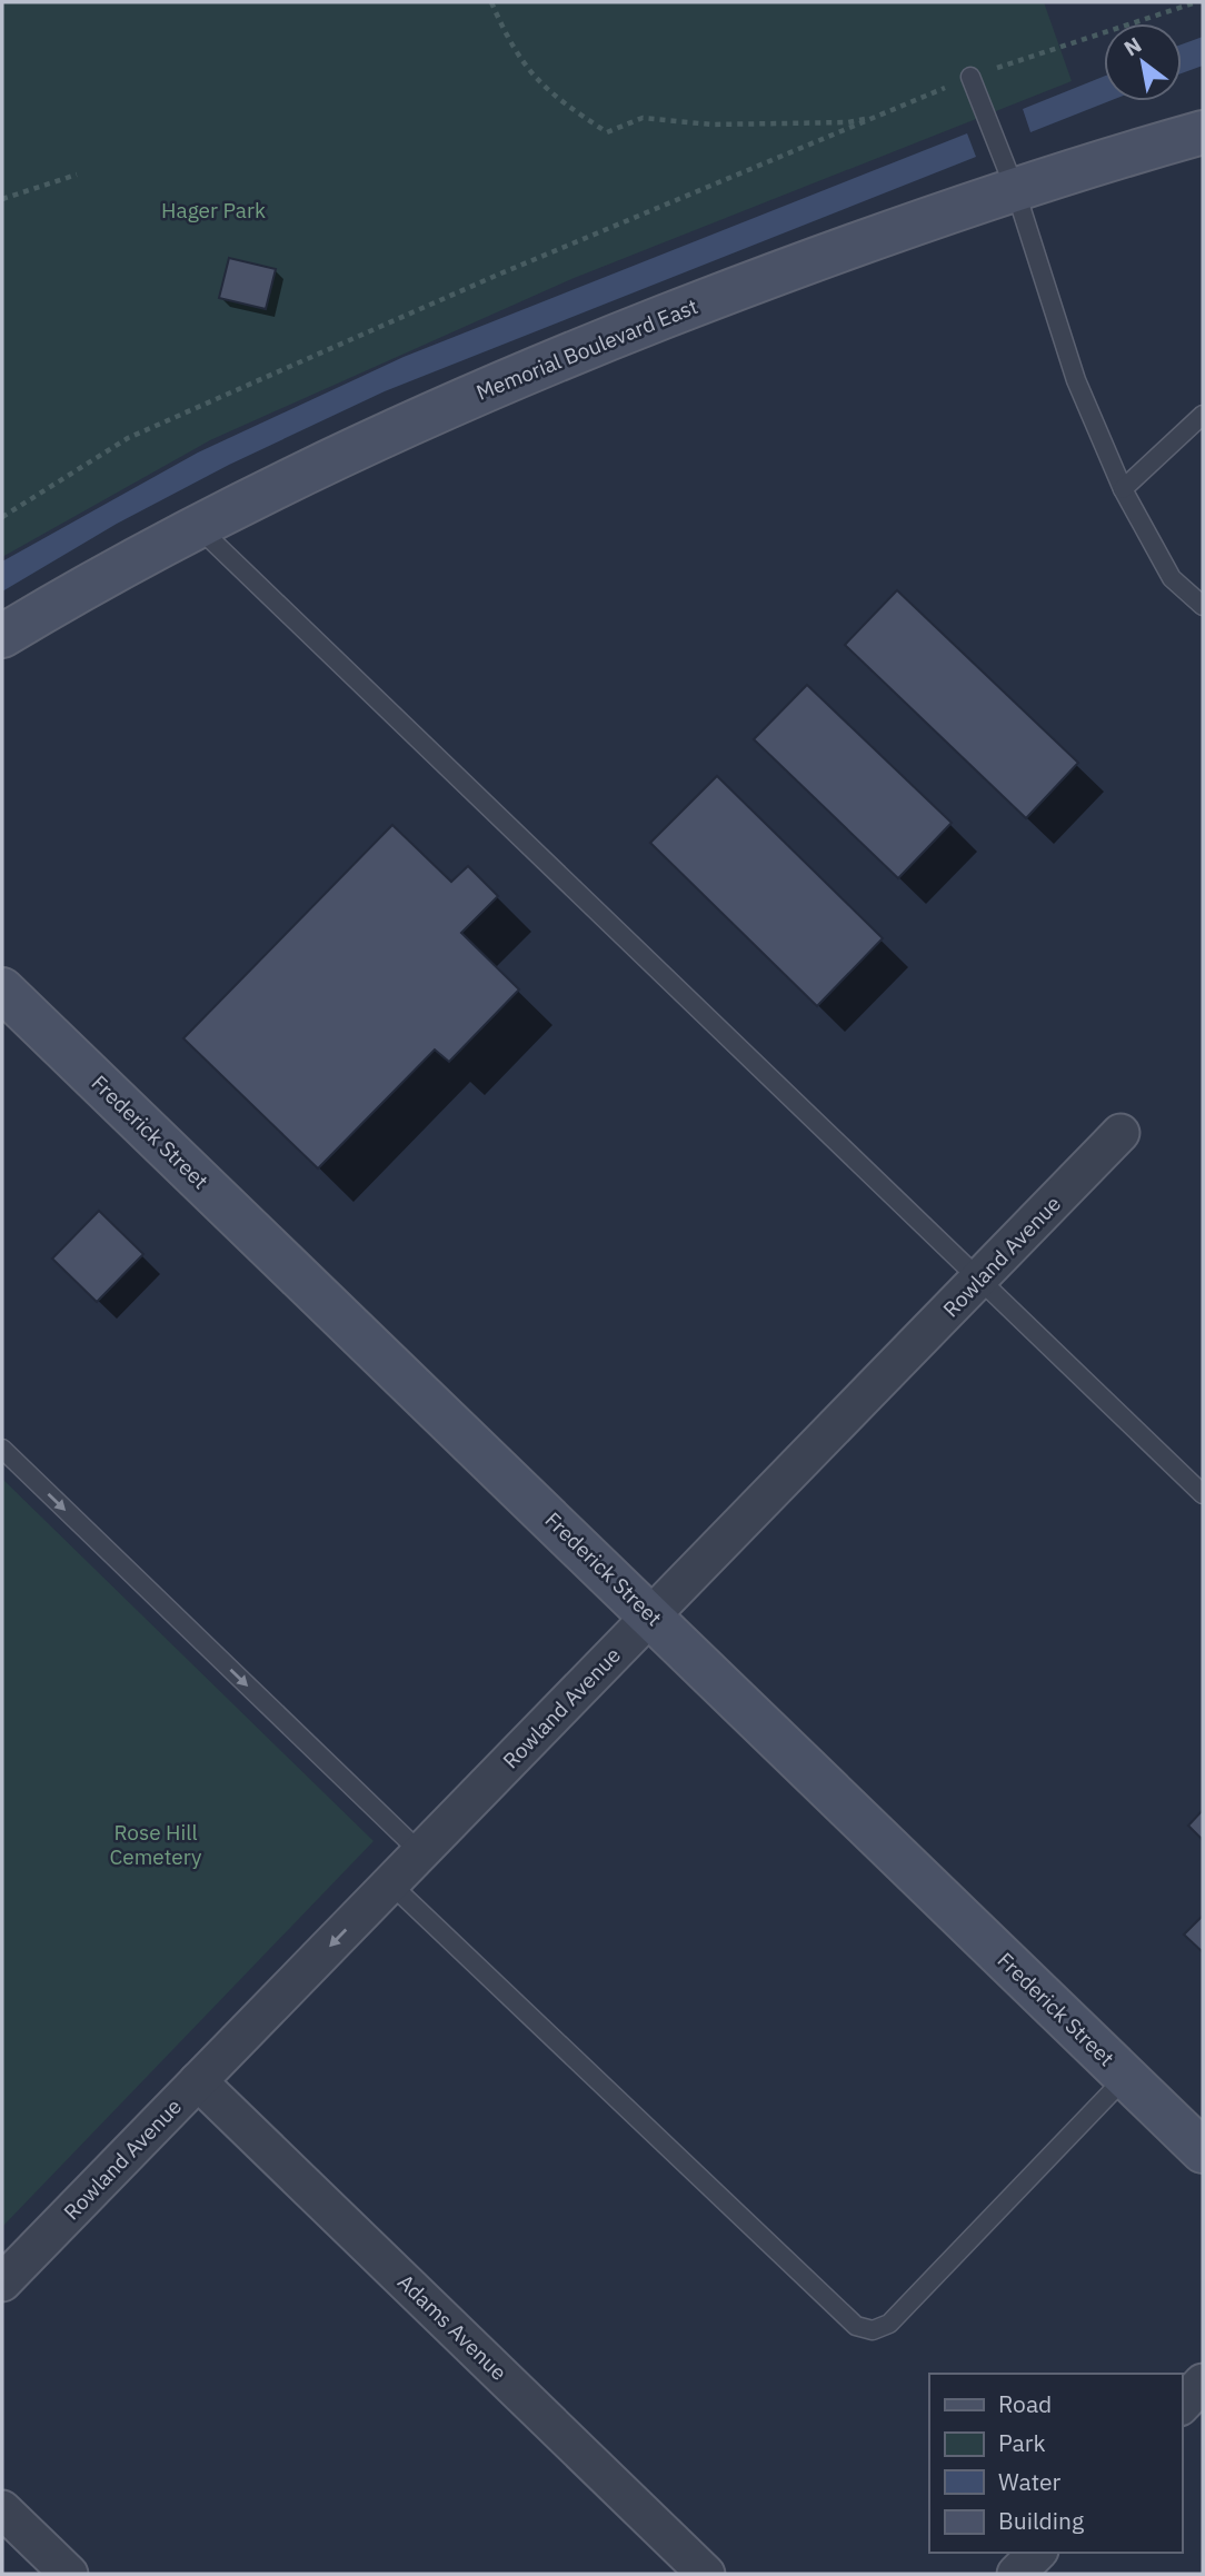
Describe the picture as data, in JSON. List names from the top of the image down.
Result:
{
  "streets": {
    "main road": ["Memorial Boulevard East", "Frederick Street"],
    "street": ["Rowland Avenue", "Adams Avenue"]
  },
  "crossings": [
    ["Frederick Street", "Rowland Avenue"],
    ["Rowland Avenue", "Adams Avenue"]
  ],
  "parks": ["Hager Park", "Rose Hill Cemetery"],
  "legend": [
    "Road",
    "Park",
    "Water",
    "Building"
  ],
  "north": "top left"
}
